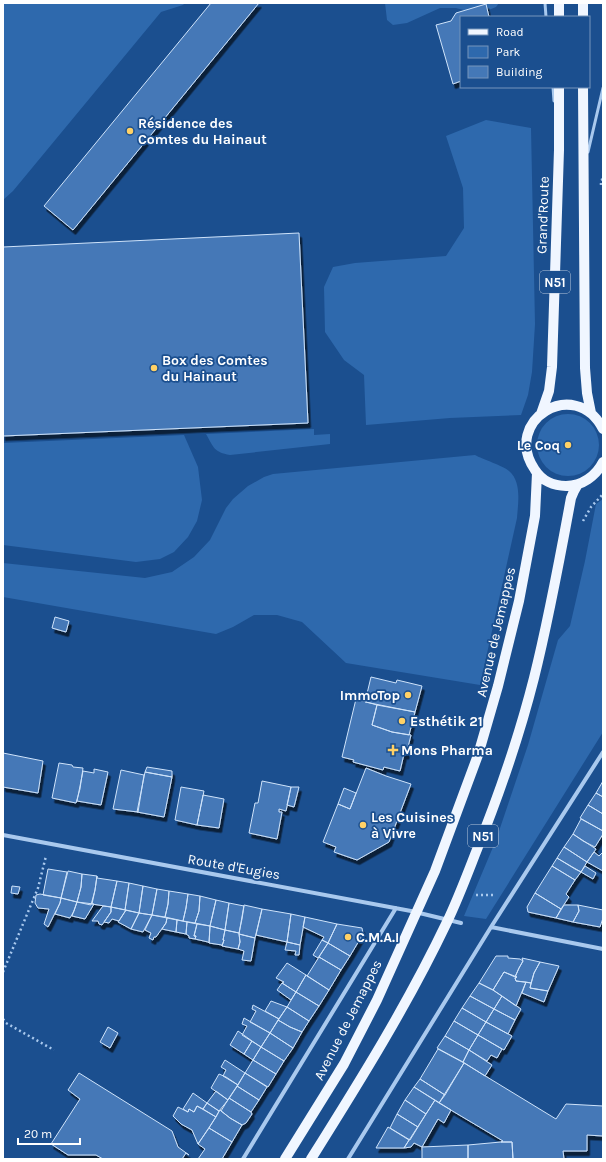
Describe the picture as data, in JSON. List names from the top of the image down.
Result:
{
  "streets": {
    "main road": ["Grand'Route", "N51", "Avenue de Jemappes"],
    "street": ["Route d'Eugies"]
  },
  "crossings": [
    ["N51", "Route d'Eugies"],
    ["Avenue de Jemappes", "Route d'Eugies"]
  ],
  "places": {
    "other": [
      "Résidence des Comtes du Hainaut",
      "Box des Comtes du Hainaut",
      "Le Coq",
      "ImmoTop",
      "Esthétik 21",
      "Les Cuisines à Vivre",
      "C.M.A.I"
    ],
    "health": ["Mons Pharma"]
  },
  "legend": ["Road", "Park", "Building"],
  "scale_bar": "20 m"
}
